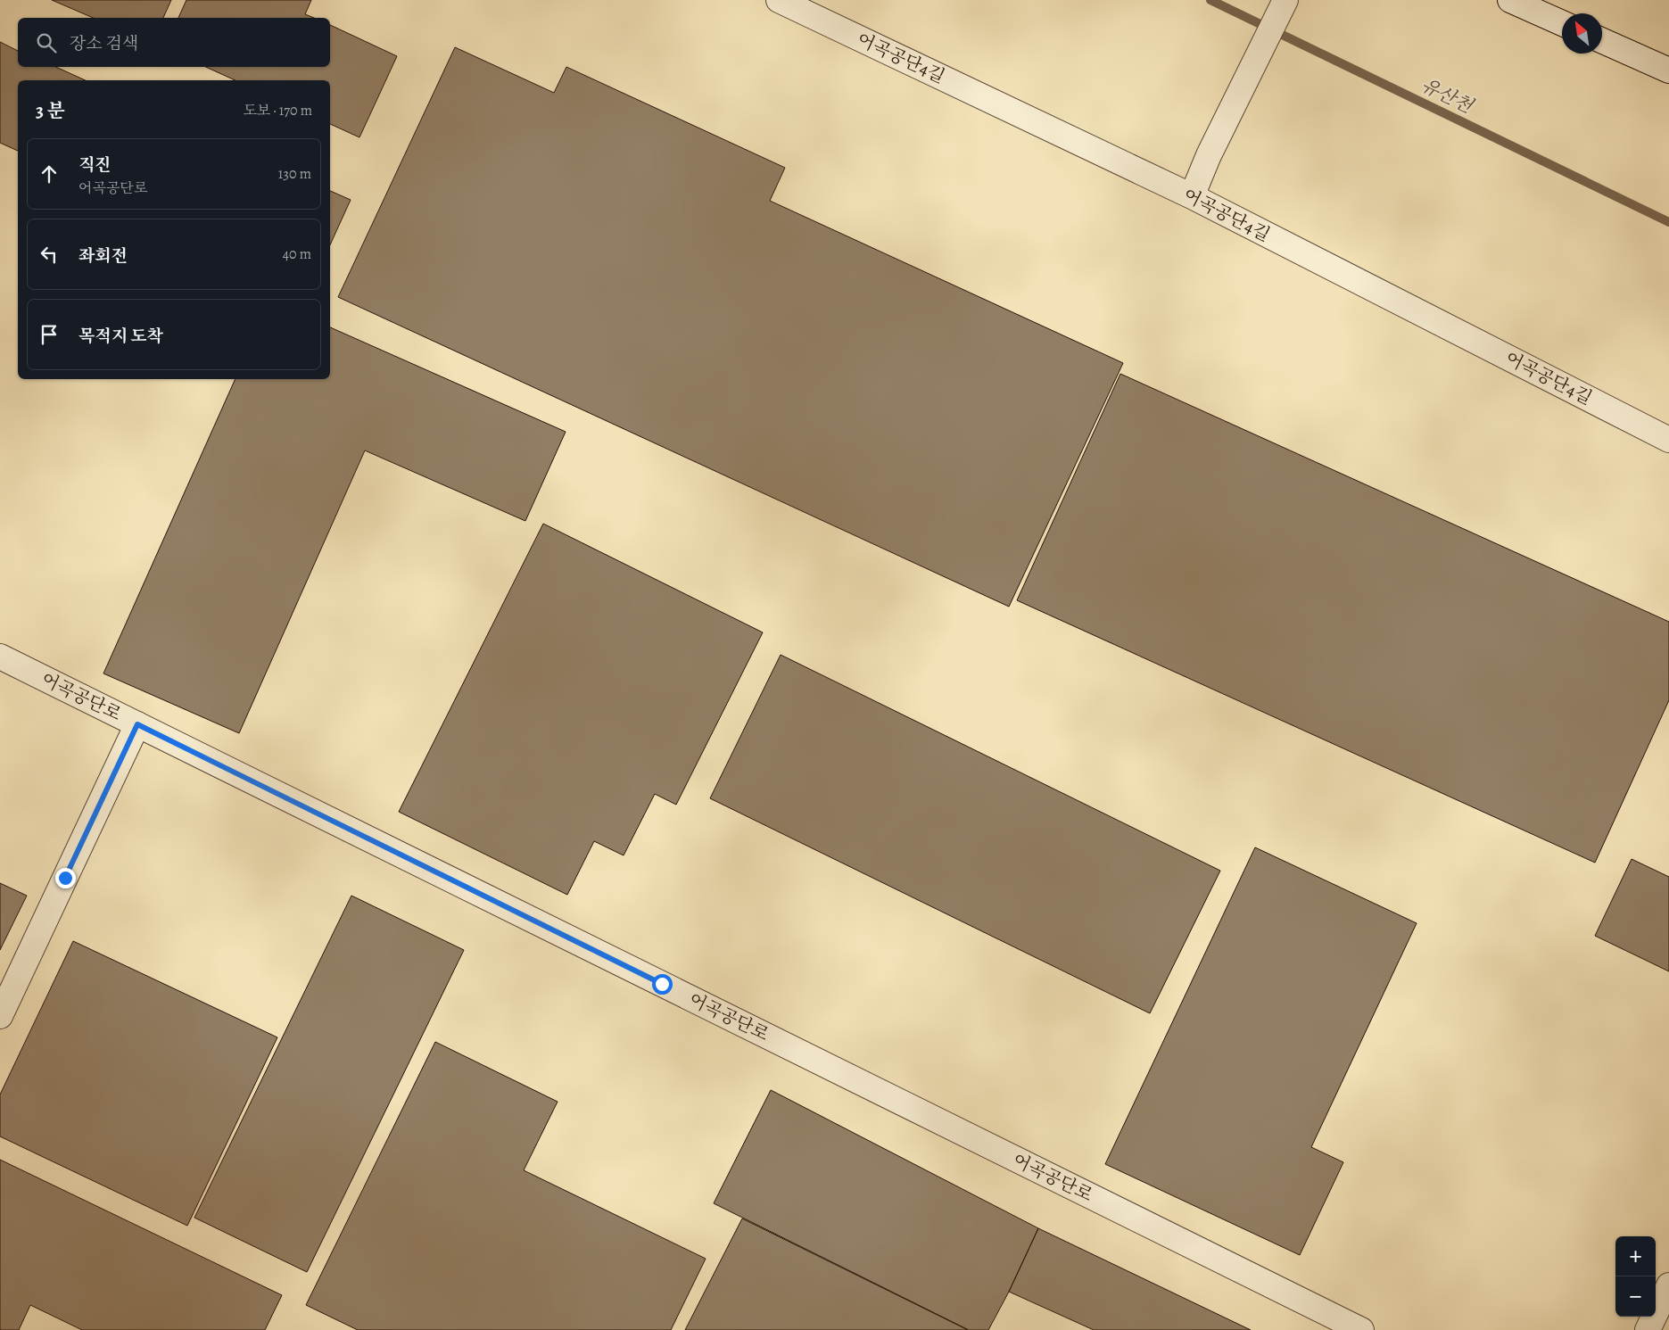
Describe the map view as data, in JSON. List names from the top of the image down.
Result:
{
  "streets": {
    "street": ["어곡공단4길", "어곡공단로"]
  },
  "water": ["유산천"],
  "north": "top left",
  "page": {
    "search": "장소 검색",
    "heading": ["3 분", "도보 · 170 m"],
    "list": [
      ["직진", "어곡공단로", "130 m"],
      ["좌회전", "40 m"],
      "목적지 도착"
    ],
    "map_buttons": ["+", "−"]
  }
}
